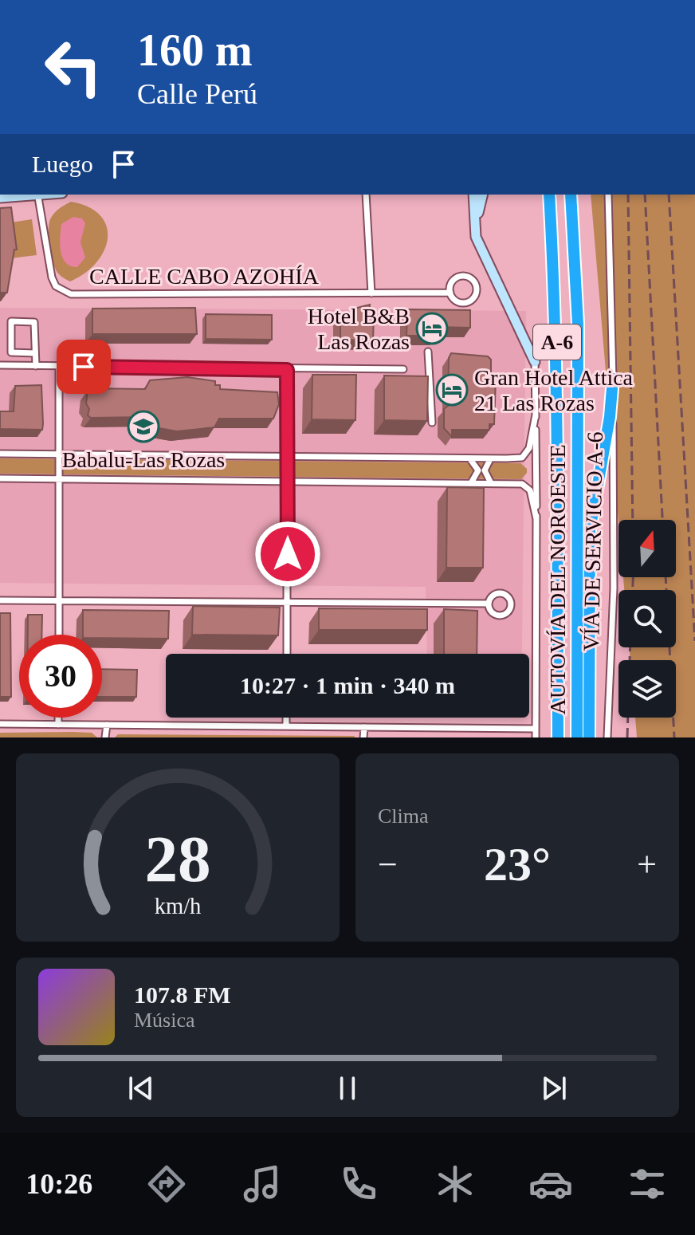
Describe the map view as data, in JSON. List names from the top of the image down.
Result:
{
  "streets": {
    "highway": ["A-6", "AUTOVÍA DEL NOROESTE"],
    "street": ["CALLE CABO AZOHÍA", "VÍA DE SERVICIO A-6"]
  },
  "places": {
    "hotel": ["Hotel B&B Las Rozas", "Gran Hotel Attica 21 Las Rozas"],
    "school or university": ["Babalu-Las Rozas"]
  },
  "north": "top",
  "page": {
    "turn": ["160 m", "Calle Perú"],
    "then": "Luego",
    "limit": "30",
    "trip": "10:27 · 1 min · 340 m",
    "tile": "Clima",
    "heat": ["−", "23°", "+"],
    "song": ["107.8 FM", "Música"],
    "tabs": "10:26",
    "gauge": ["28", "km/h"]
  }
}
